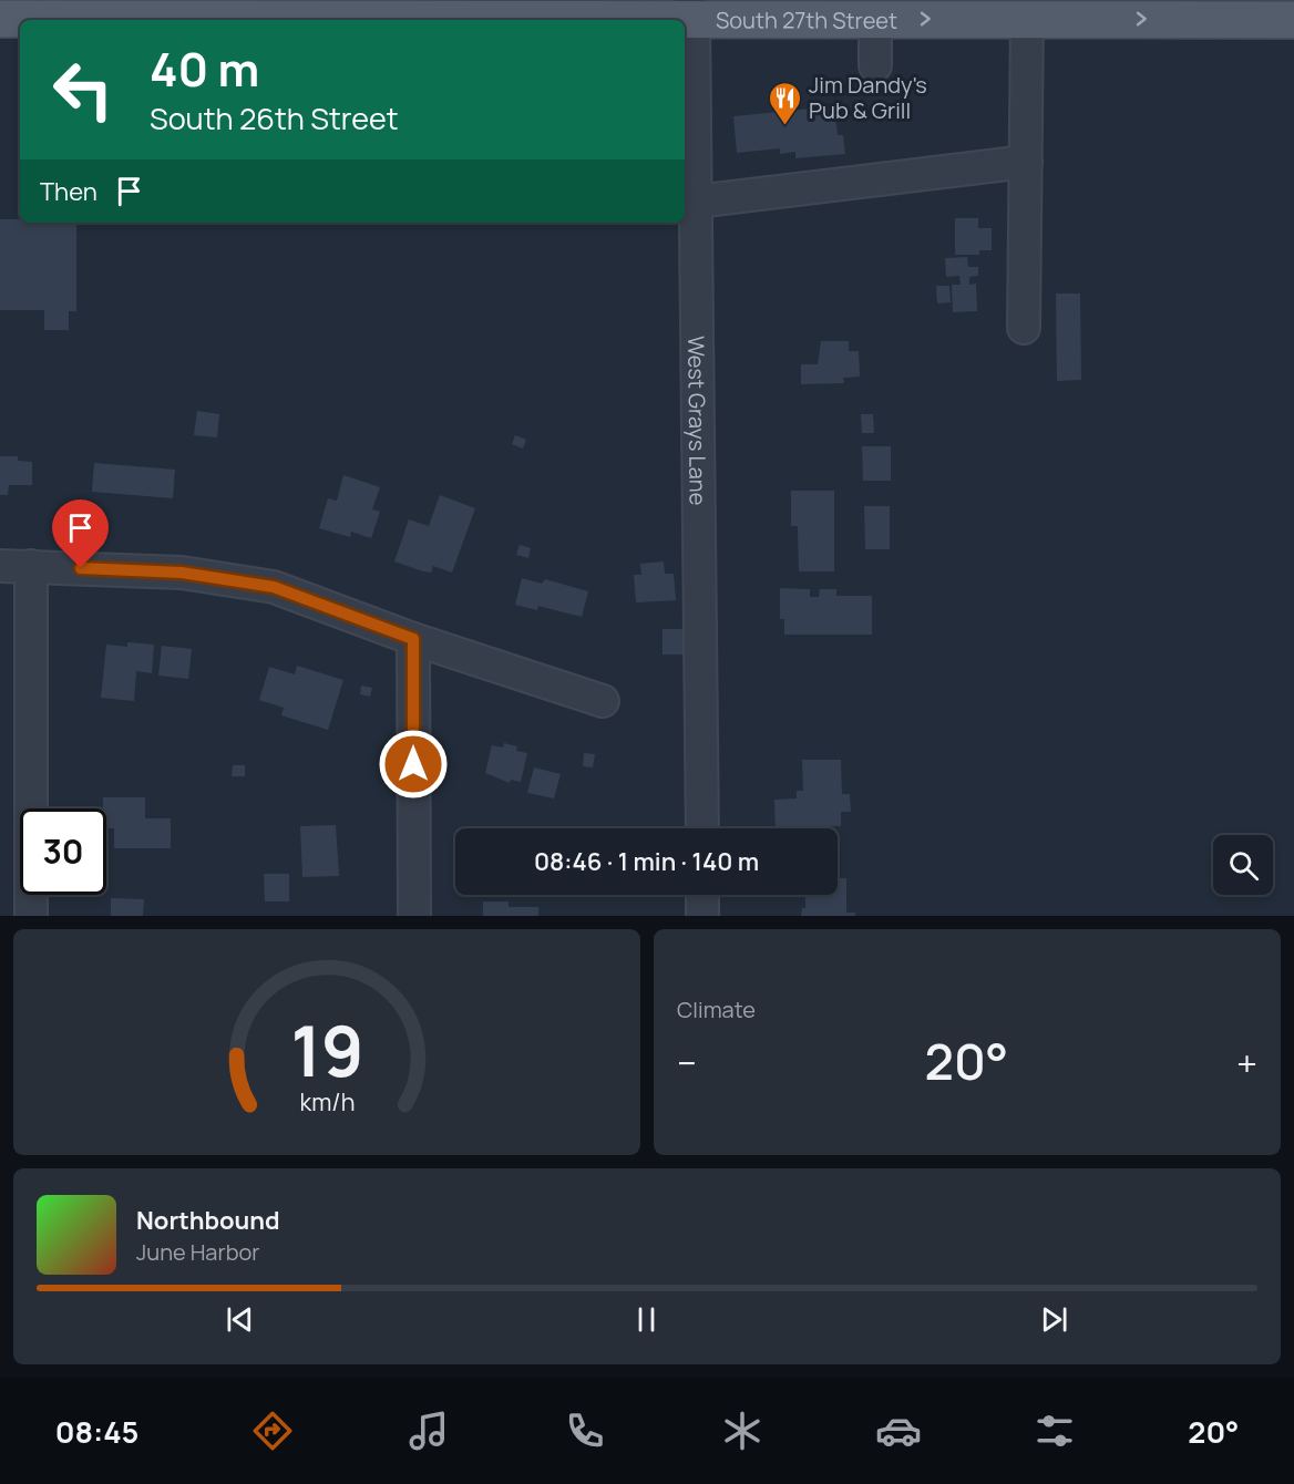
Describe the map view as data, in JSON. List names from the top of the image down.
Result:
{
  "streets": {
    "main road": ["South 27th Street"],
    "street": ["West Grays Lane"]
  },
  "crossings": [
    ["South 27th Street", "West Grays Lane"]
  ],
  "places": {
    "restaurant": ["Jim Dandy's Pub & Grill"]
  },
  "page": {
    "turn": ["40 m", "South 26th Street"],
    "then": "Then",
    "limit": "30",
    "trip": "08:46 · 1 min · 140 m",
    "tile": "Climate",
    "heat": ["−", "20°", "+"],
    "song": ["Northbound", "June Harbor"],
    "tabs": ["08:45", "20°"],
    "gauge": ["19", "km/h"]
  }
}
